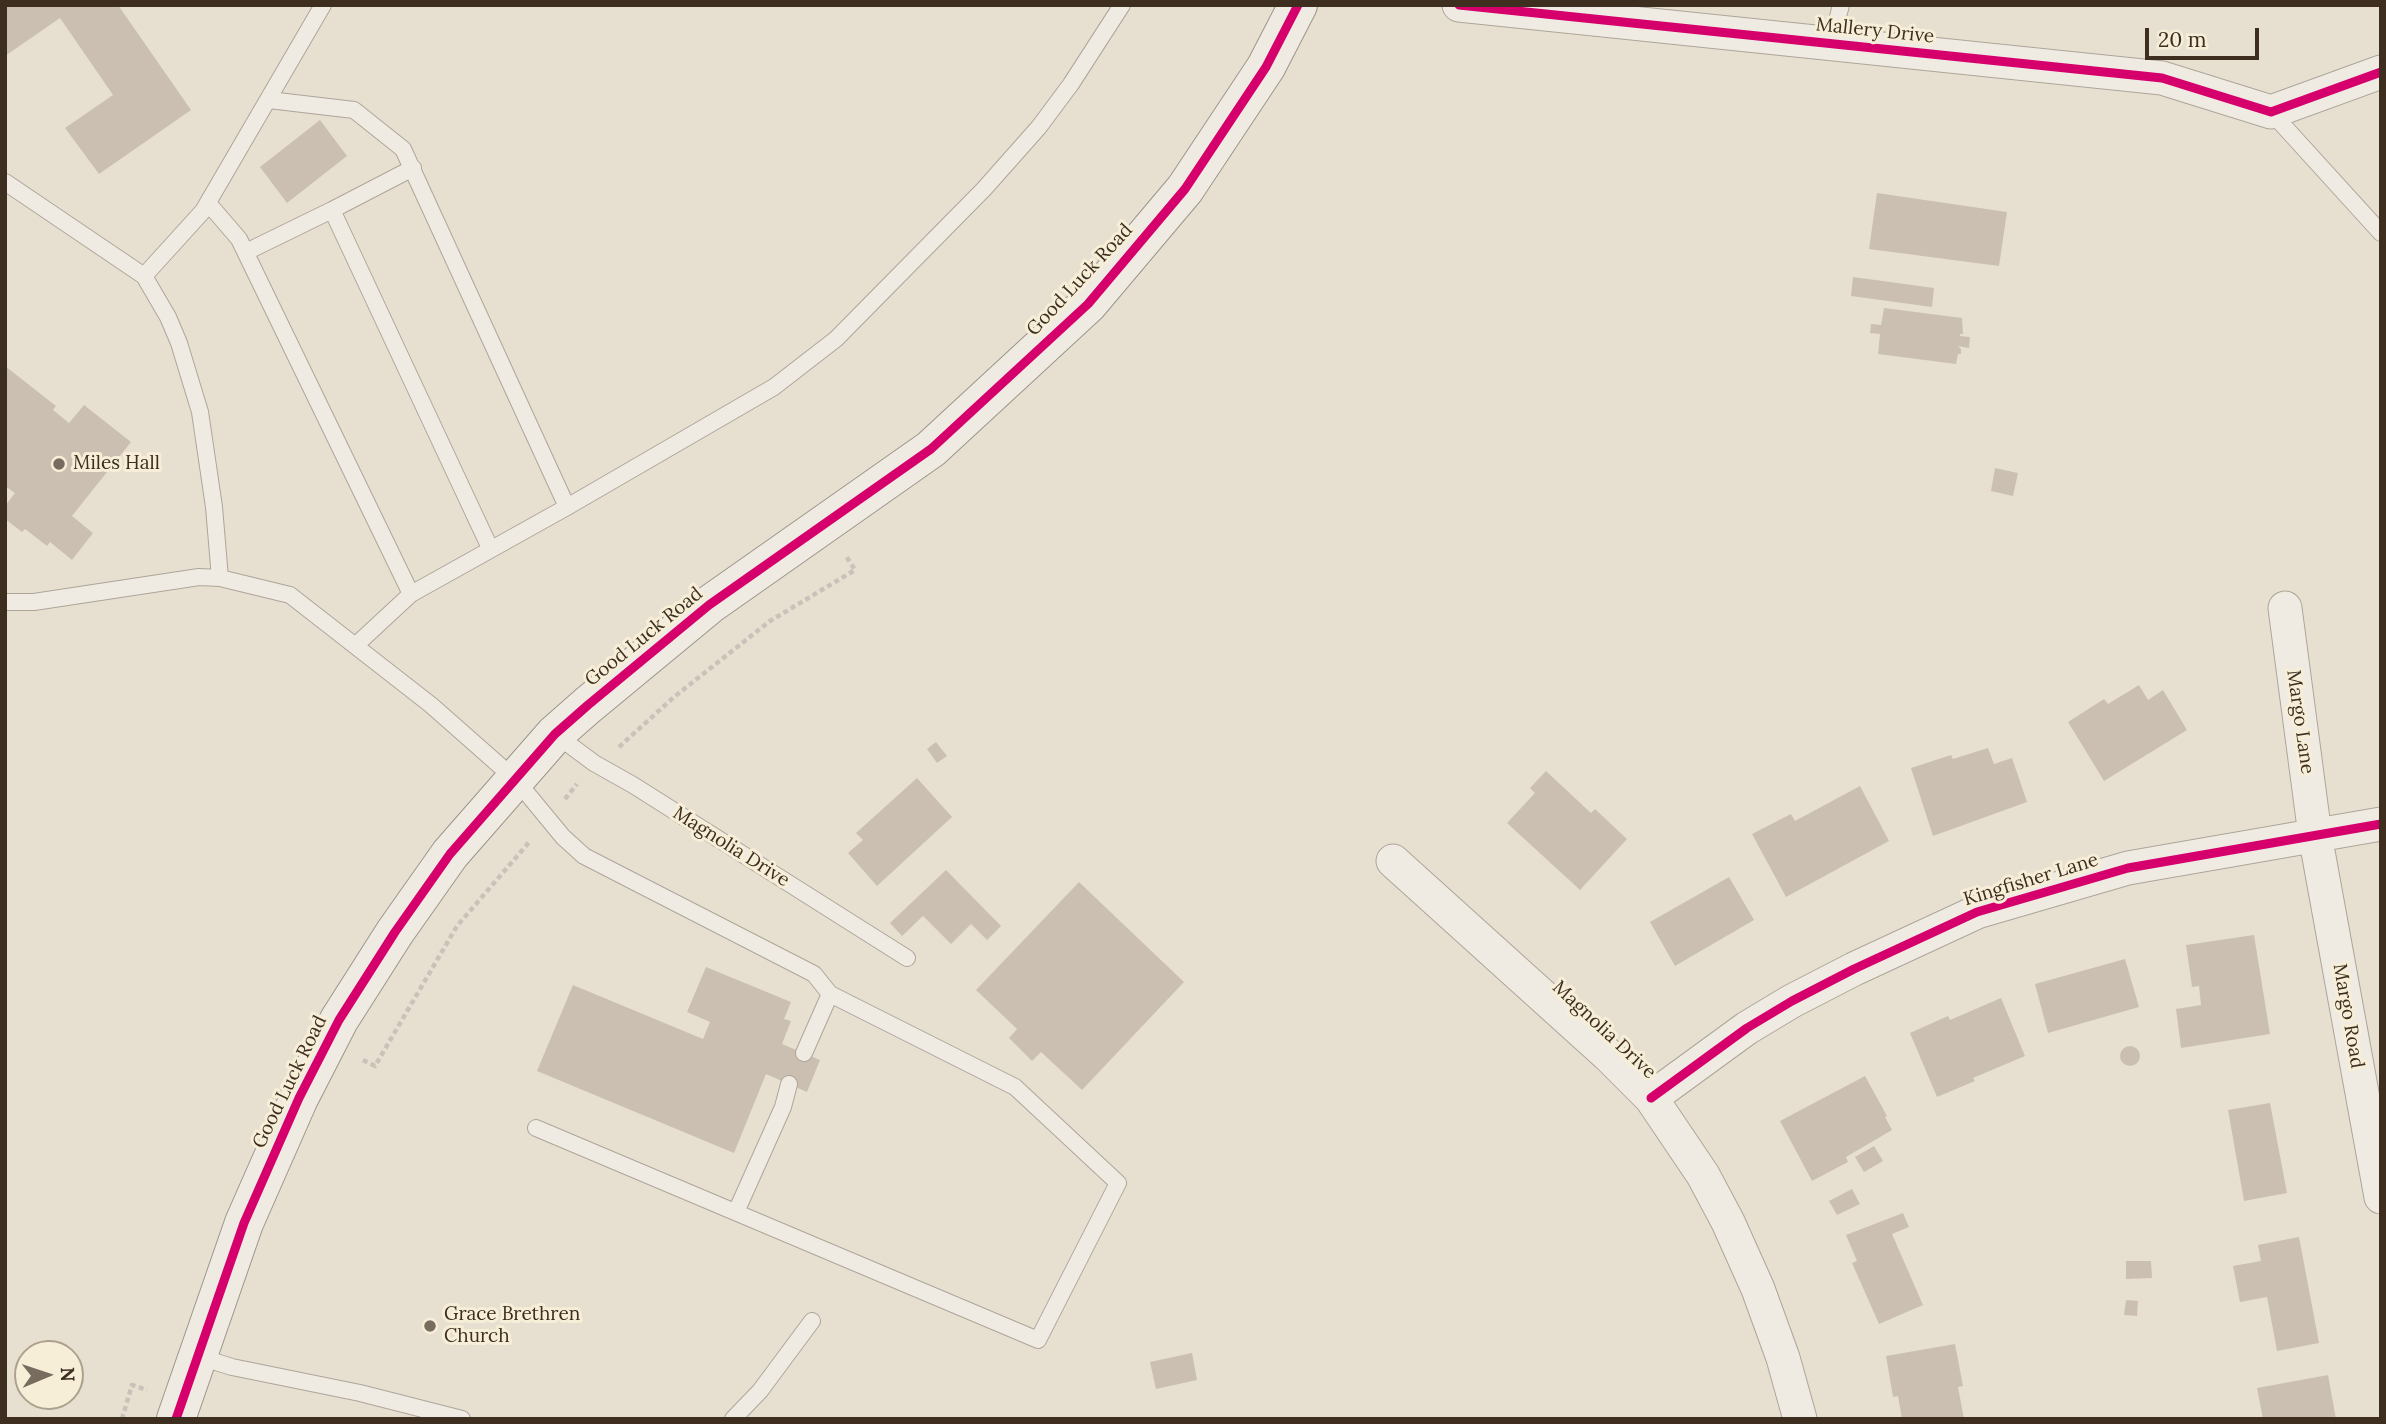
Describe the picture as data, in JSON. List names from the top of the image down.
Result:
{
  "streets": {
    "main road": ["Good Luck Road"],
    "street": [
      "Mallery Drive",
      "Margo Lane",
      "Magnolia Drive",
      "Kingfisher Lane",
      "Margo Road"
    ]
  },
  "crossings": [
    ["Good Luck Road", "Magnolia Drive"],
    ["Margo Lane", "Kingfisher Lane"],
    ["Margo Lane", "Margo Road"],
    ["Magnolia Drive", "Kingfisher Lane"],
    ["Kingfisher Lane", "Margo Road"]
  ],
  "places": ["Miles Hall", "Grace Brethren Church"],
  "scale_bar": "20 m",
  "north": "right"
}
